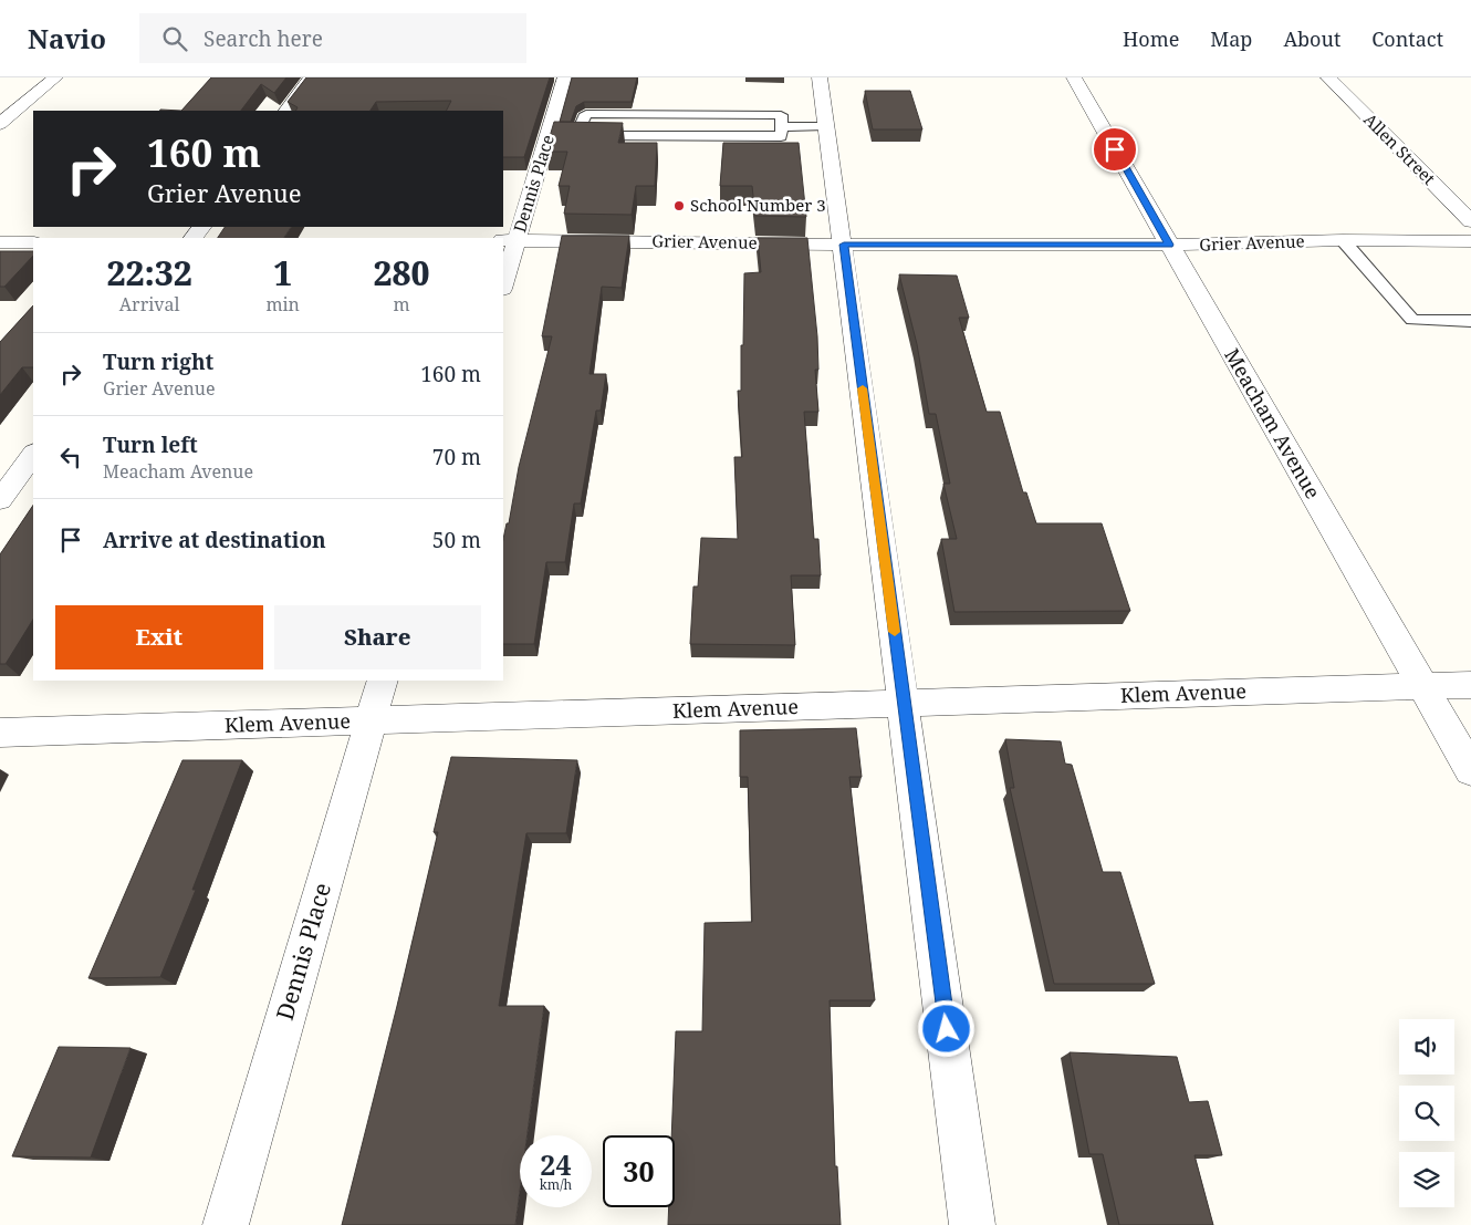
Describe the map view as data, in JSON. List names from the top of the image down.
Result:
{
  "streets": {
    "street": [
      "Allen Street",
      "Dennis Place",
      "Grier Avenue",
      "Meacham Avenue",
      "Klem Avenue"
    ]
  },
  "crossings": [
    ["Dennis Place", "Grier Avenue"],
    ["Dennis Place", "Klem Avenue"],
    ["Grier Avenue", "Meacham Avenue"],
    ["Meacham Avenue", "Klem Avenue"]
  ],
  "places": ["School Number 3"],
  "page": {
    "header": "Navio",
    "search": "Search here",
    "nav": [
      "Home",
      "Map",
      "About",
      "Contact"
    ],
    "turn": ["160 m", "Grier Avenue"],
    "eta": [
      "22:32",
      "Arrival",
      "1",
      "min",
      "280",
      "m"
    ],
    "list": [
      {
        "name": "Turn right",
        "note": "Grier Avenue",
        "value": "160 m"
      },
      {
        "name": "Turn left",
        "note": "Meacham Avenue",
        "value": "70 m"
      },
      {
        "name": "Arrive at destination",
        "value": "50 m"
      }
    ],
    "buttons": ["Exit", "Share"],
    "speed": "24 km/h",
    "limit": "30"
  }
}
